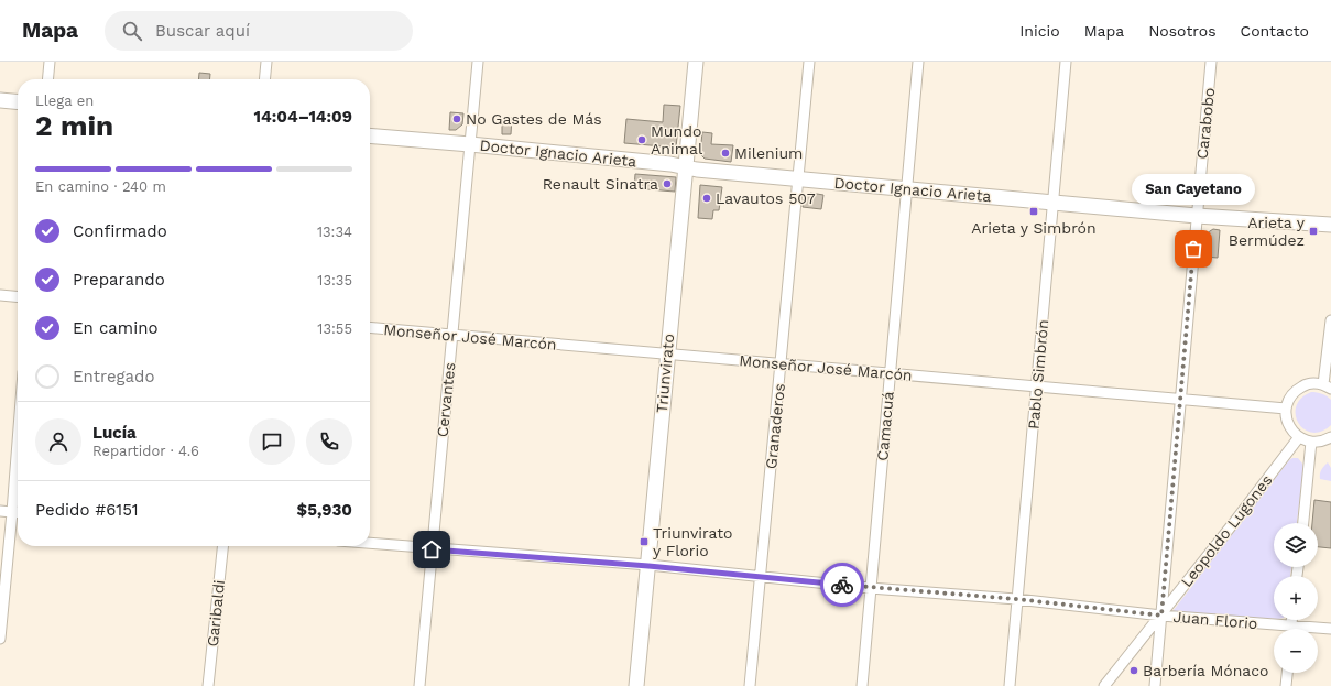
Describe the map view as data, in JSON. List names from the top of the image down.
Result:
{
  "streets": {
    "street": [
      "Carabobo",
      "Doctor Ignacio Arieta",
      "Monseñor José Marcón",
      "Triunvirato",
      "Pablo Simbrón",
      "Cervantes",
      "Granaderos",
      "Camacuá",
      "Leopoldo Lugones",
      "Garibaldi",
      "Juan Florio"
    ]
  },
  "crossings": [
    ["Carabobo", "Doctor Ignacio Arieta"],
    ["Carabobo", "Monseñor José Marcón"],
    ["Carabobo", "Leopoldo Lugones"],
    ["Carabobo", "Juan Florio"],
    ["Doctor Ignacio Arieta", "Triunvirato"],
    ["Doctor Ignacio Arieta", "Pablo Simbrón"],
    ["Doctor Ignacio Arieta", "Cervantes"],
    ["Doctor Ignacio Arieta", "Granaderos"],
    ["Doctor Ignacio Arieta", "Camacuá"],
    ["Monseñor José Marcón", "Triunvirato"],
    ["Monseñor José Marcón", "Pablo Simbrón"],
    ["Monseñor José Marcón", "Cervantes"],
    ["Monseñor José Marcón", "Granaderos"],
    ["Monseñor José Marcón", "Camacuá"],
    ["Triunvirato", "Juan Florio"],
    ["Pablo Simbrón", "Juan Florio"],
    ["Cervantes", "Juan Florio"],
    ["Granaderos", "Juan Florio"],
    ["Camacuá", "Juan Florio"],
    ["Leopoldo Lugones", "Juan Florio"]
  ],
  "places": {
    "other": [
      "No Gastes de Más",
      "Mundo Animal",
      "Milenium",
      "Renault Sinatra",
      "Lavautos 507",
      "San Cayetano",
      "Barbería Mónaco"
    ],
    "transit": ["Arieta y Simbrón", "Arieta y Bermúdez", "Triunvirato y Florio"]
  },
  "page": {
    "header": "Mapa",
    "search": "Buscar aquí",
    "nav": [
      "Inicio",
      "Mapa",
      "Nosotros",
      "Contacto"
    ],
    "heading": ["2 min", "Llega en", "14:04–14:09"],
    "panel": [
      "Lucía",
      "Repartidor · 4.6",
      "Pedido #6151",
      "$5,930"
    ],
    "bar": "En camino · 240 m",
    "bubble": "San Cayetano",
    "list": [
      ["Confirmado", "13:34"],
      ["Preparando", "13:35"],
      ["En camino", "13:55"],
      "Entregado"
    ],
    "map_buttons": ["+", "−"]
  }
}
